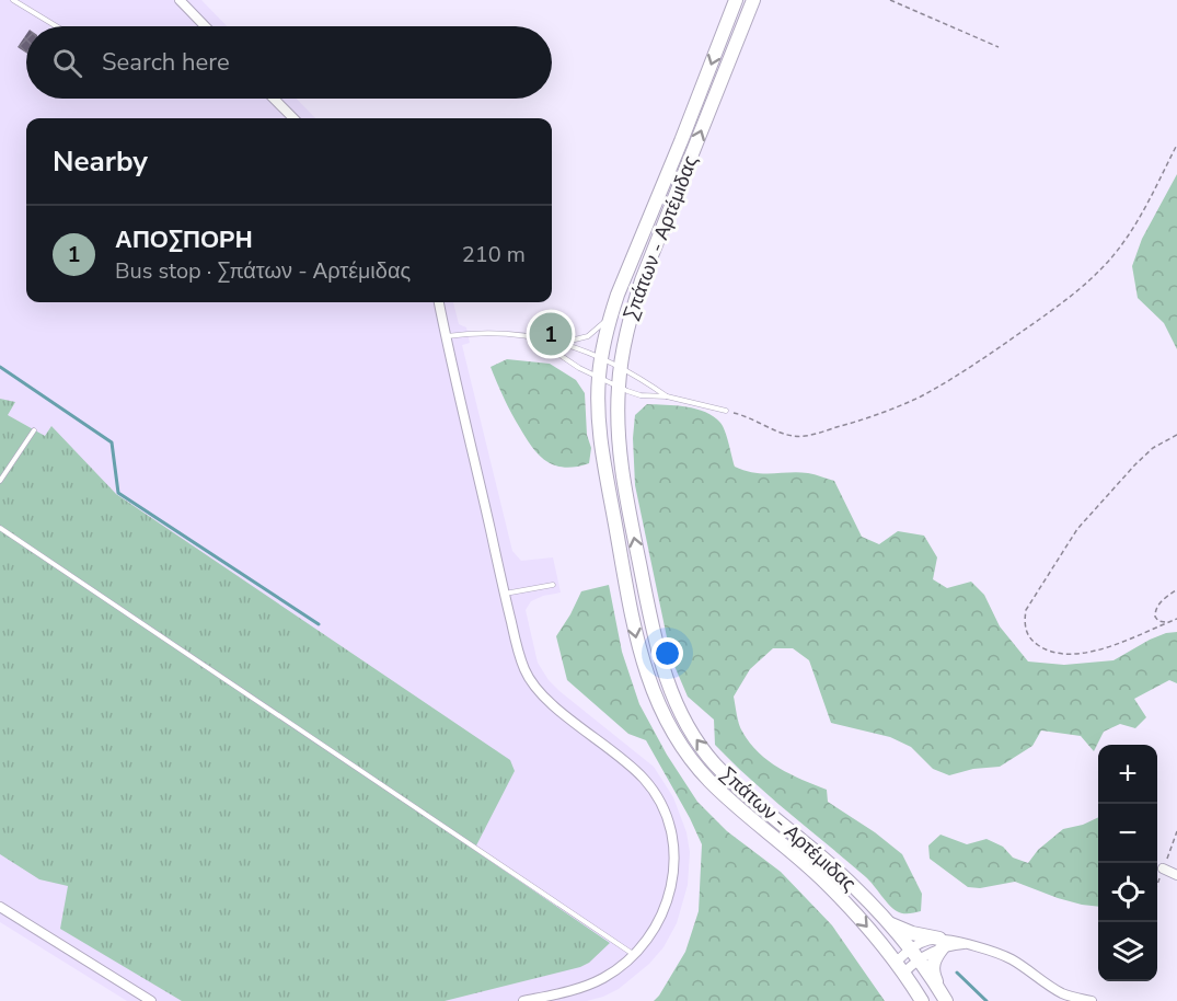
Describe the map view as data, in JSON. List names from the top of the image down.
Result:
{
  "streets": {
    "main road": ["Σπάτων - Αρτέμιδας"]
  },
  "page": {
    "search": "Search here",
    "heading": "Nearby",
    "list": [
      {
        "mark": "1",
        "name": "ΑΠΟΣΠΟΡΗ",
        "note": "Bus stop · Σπάτων - Αρτέμιδας",
        "value": "210 m"
      }
    ],
    "pins": "1",
    "map_buttons": ["+", "−"]
  }
}
